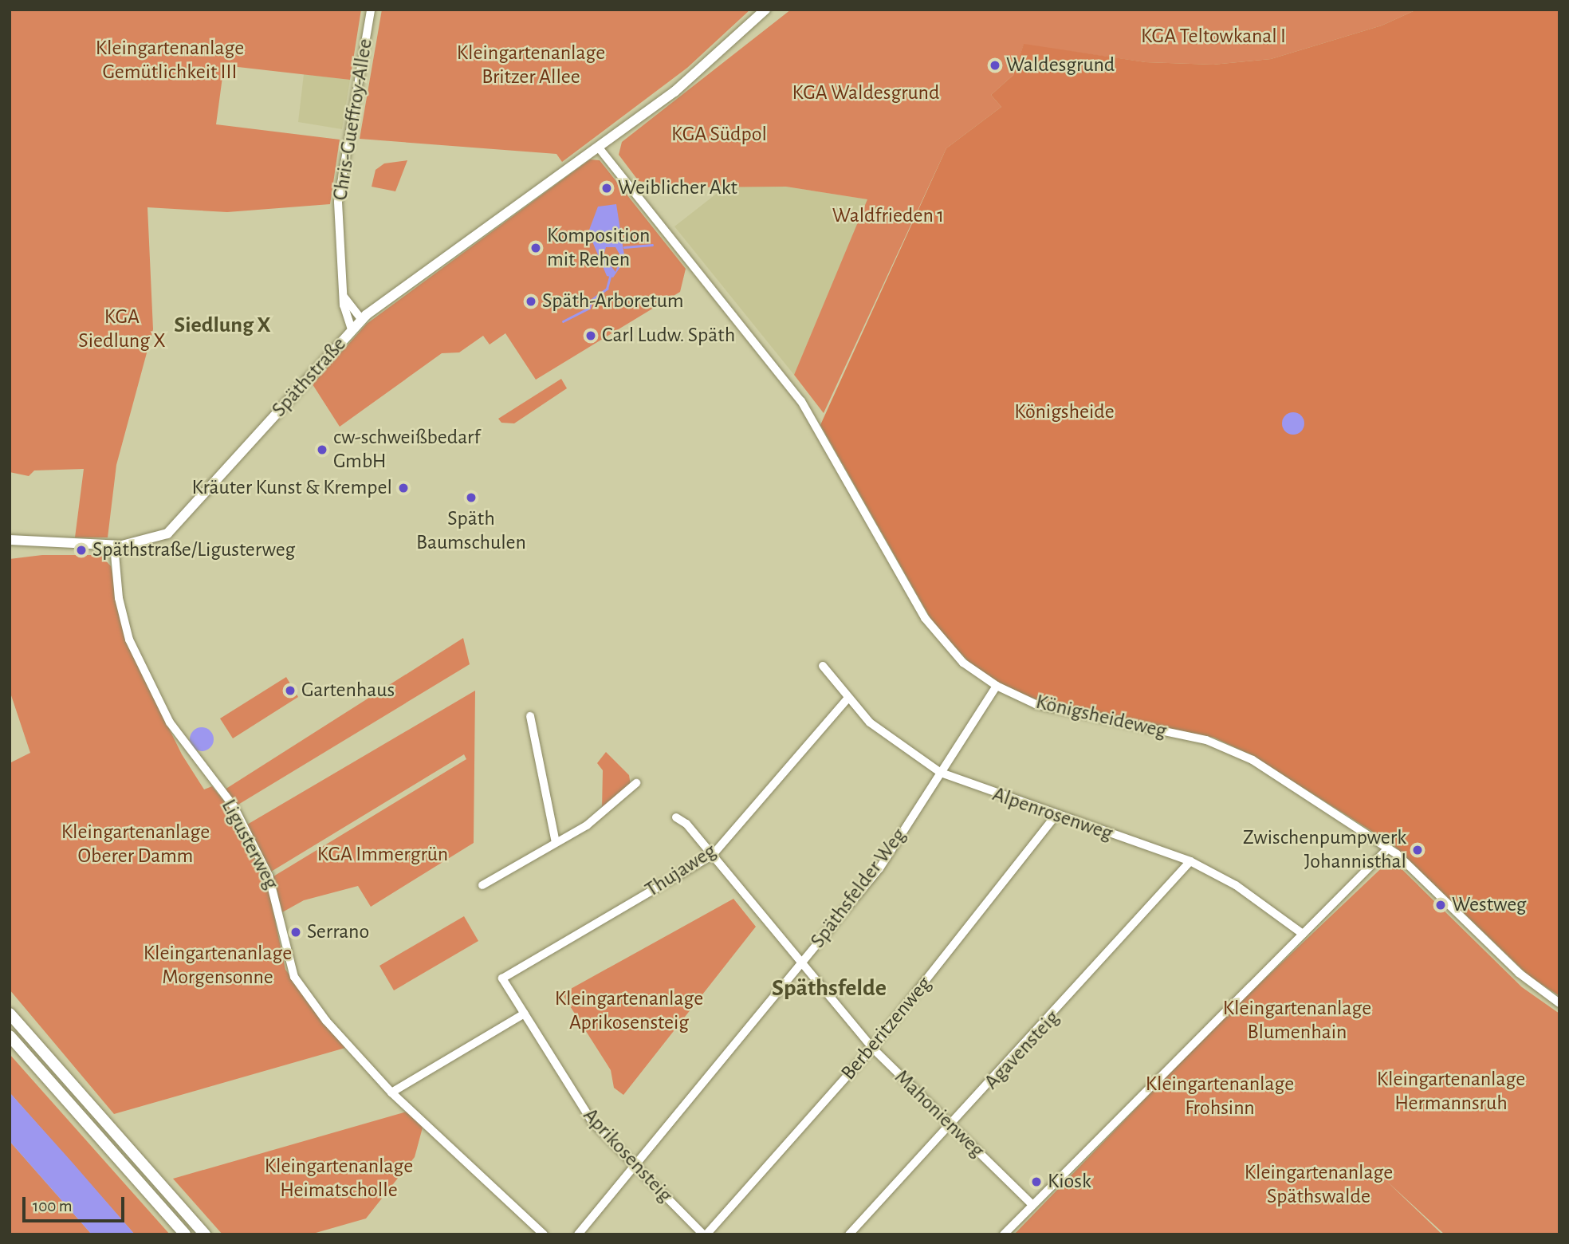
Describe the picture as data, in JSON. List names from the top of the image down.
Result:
{
  "streets": {
    "main road": ["Späthstraße"],
    "street": [
      "Chris-Gueffroy-Allee",
      "Königsheideweg",
      "Alpenrosenweg",
      "Ligusterweg",
      "Thujaweg",
      "Späthsfelder Weg",
      "Berberitzenweg",
      "Agavensteig",
      "Mahonienweg",
      "Aprikosensteig"
    ]
  },
  "crossings": [
    ["Chris-Gueffroy-Allee", "Späthstraße"],
    ["Späthstraße", "Königsheideweg"],
    ["Späthstraße", "Ligusterweg"],
    ["Königsheideweg", "Späthsfelder Weg"],
    ["Alpenrosenweg", "Thujaweg"],
    ["Alpenrosenweg", "Späthsfelder Weg"],
    ["Alpenrosenweg", "Berberitzenweg"],
    ["Alpenrosenweg", "Agavensteig"],
    ["Thujaweg", "Mahonienweg"],
    ["Thujaweg", "Aprikosensteig"],
    ["Späthsfelder Weg", "Mahonienweg"],
    ["Späthsfelder Weg", "Aprikosensteig"],
    ["Berberitzenweg", "Mahonienweg"],
    ["Berberitzenweg", "Aprikosensteig"],
    ["Agavensteig", "Mahonienweg"]
  ],
  "districts": ["Siedlung X", "Späthsfelde"],
  "parks": [
    "KGA Teltowkanal I",
    "Kleingartenanlage Gemütlichkeit III",
    "Kleingartenanlage Britzer Allee",
    "KGA Waldesgrund",
    "KGA Südpol",
    "Waldfrieden 1",
    "KGA Siedlung X",
    "Königsheide",
    "Kleingartenanlage Oberer Damm",
    "KGA Immergrün",
    "Kleingartenanlage Morgensonne",
    "Kleingartenanlage Aprikosensteig",
    "Kleingartenanlage Blumenhain",
    "Kleingartenanlage Hermannsruh",
    "Kleingartenanlage Frohsinn",
    "Kleingartenanlage Heimatscholle",
    "Kleingartenanlage Späthswalde"
  ],
  "places": [
    "Waldesgrund",
    "Weiblicher Akt",
    "Komposition mit Rehen",
    "Späth-Arboretum",
    "Carl Ludw. Späth",
    "cw-schweißbedarf GmbH",
    "Kräuter Kunst & Krempel",
    "Späth Baumschulen",
    "Späthstraße/Ligusterweg",
    "Gartenhaus",
    "Zwischenpumpwerk Johannisthal",
    "Westweg",
    "Serrano",
    "Kiosk"
  ],
  "scale_bar": "100 m"
}
